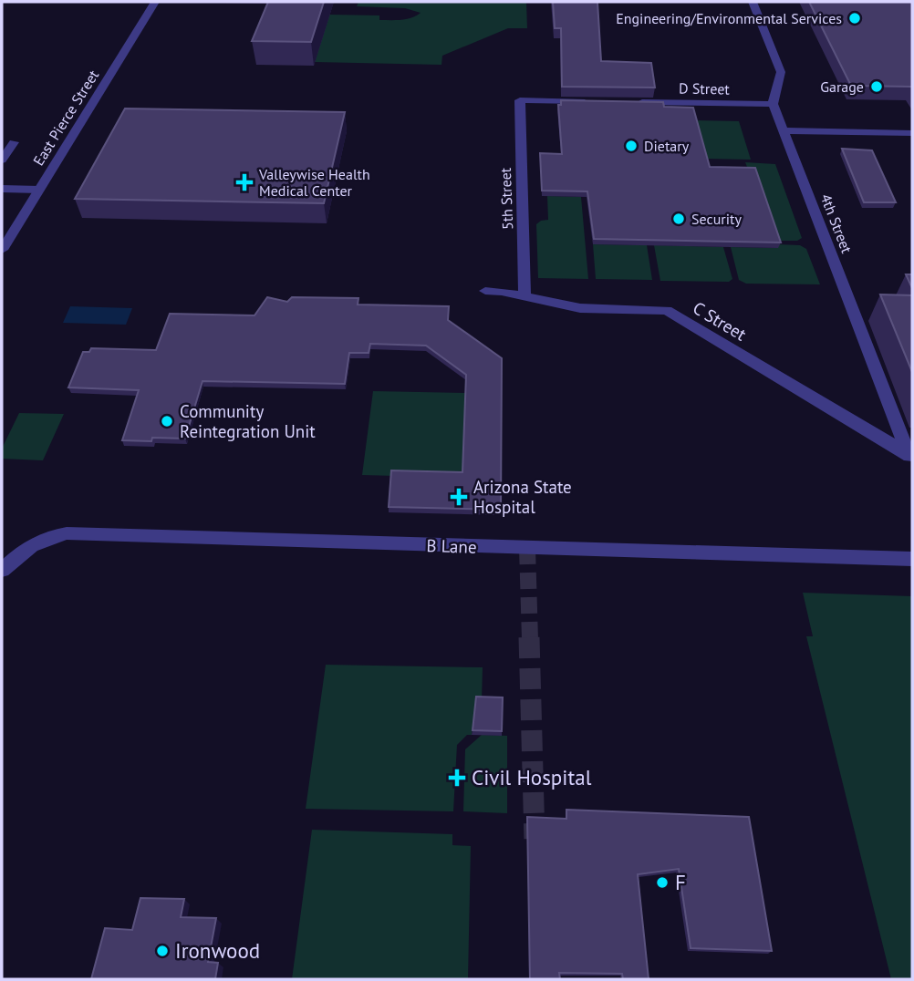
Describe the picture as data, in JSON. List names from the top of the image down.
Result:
{
  "streets": {
    "street": [
      "D Street",
      "East Pierce Street",
      "5th Street",
      "4th Street",
      "C Street",
      "B Lane"
    ]
  },
  "crossings": [
    ["D Street", "4th Street"],
    ["5th Street", "C Street"],
    ["4th Street", "C Street"]
  ],
  "places": {
    "other": [
      "Engineering/Environmental Services",
      "Garage",
      "Dietary",
      "Security",
      "Community Reintegration Unit",
      "F",
      "Ironwood"
    ],
    "health": ["Valleywise Health Medical Center", "Arizona State Hospital", "Civil Hospital"]
  }
}
